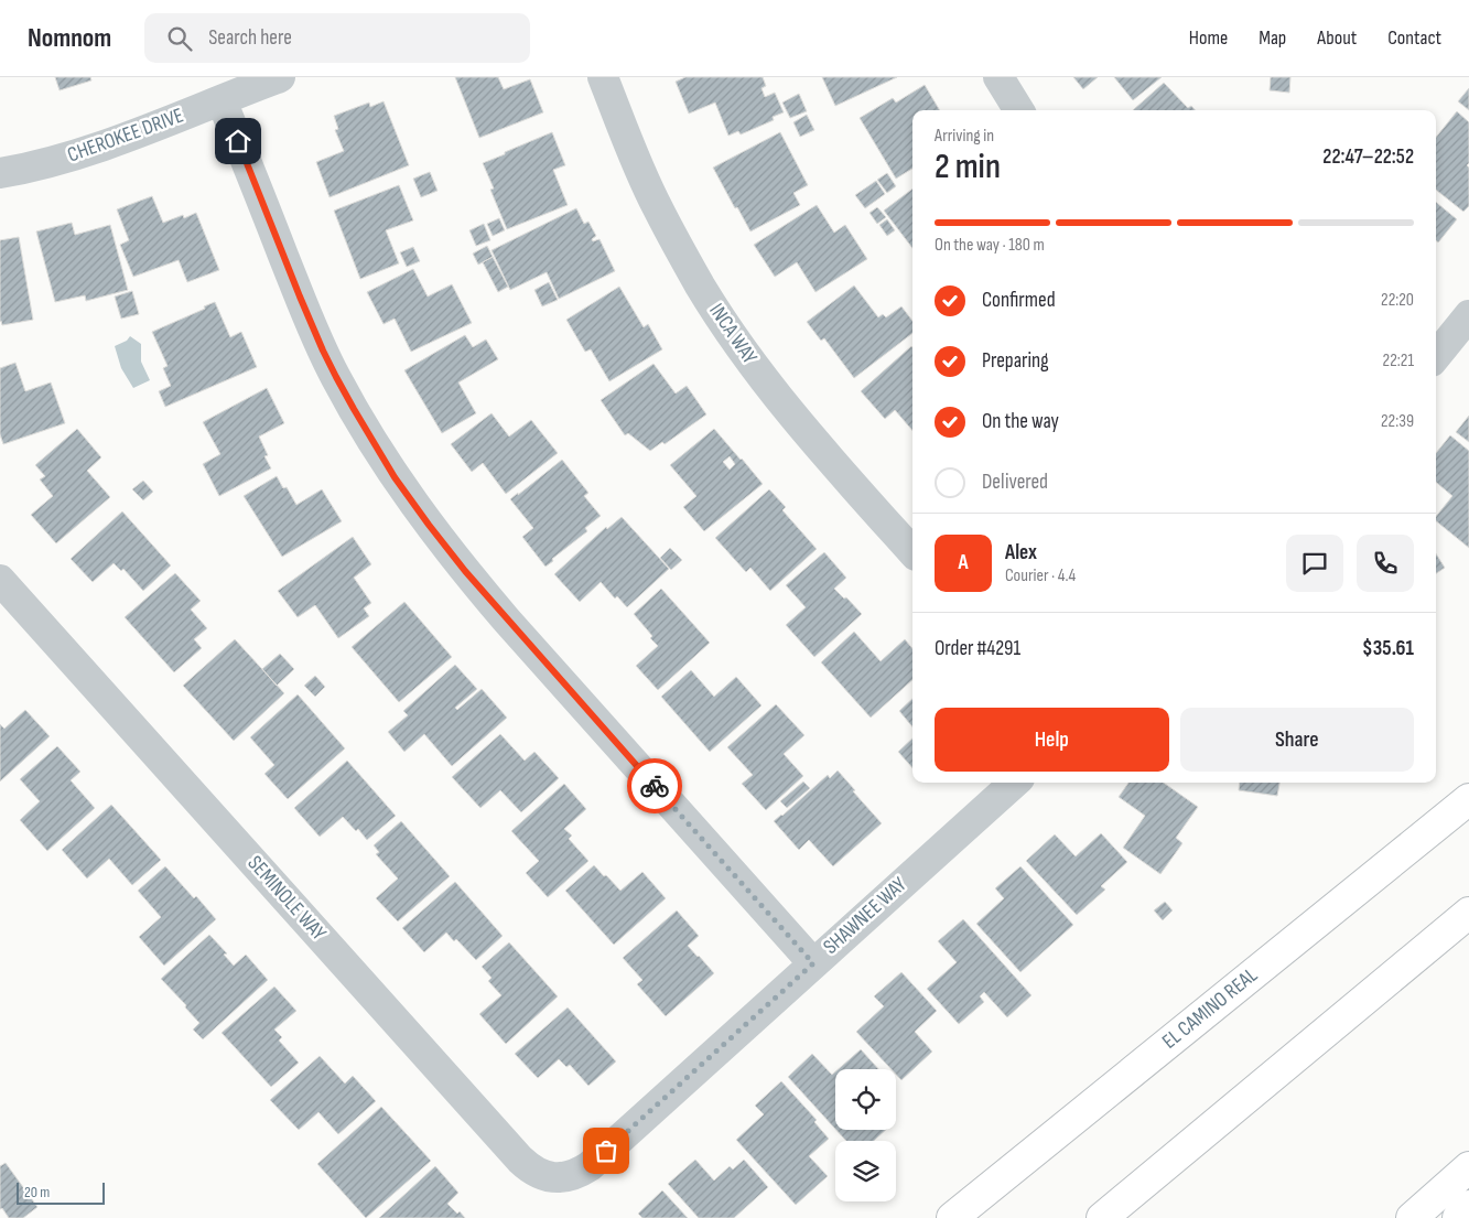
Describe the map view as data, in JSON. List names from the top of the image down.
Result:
{
  "streets": {
    "main road": ["EL CAMINO REAL"],
    "street": [
      "CHEROKEE DRIVE",
      "INCA WAY",
      "SEMINOLE WAY",
      "SHAWNEE WAY"
    ]
  },
  "crossings": [
    ["SEMINOLE WAY", "SHAWNEE WAY"]
  ],
  "scale_bar": "20 m",
  "page": {
    "header": "Nomnom",
    "search": "Search here",
    "nav": [
      "Home",
      "Map",
      "About",
      "Contact"
    ],
    "heading": ["2 min", "Arriving in", "22:47–22:52"],
    "panel": [
      "Alex",
      "Courier · 4.4",
      "Order #4291",
      "$35.61"
    ],
    "bar": "On the way · 180 m",
    "list": [
      ["Confirmed", "22:20"],
      ["Preparing", "22:21"],
      ["On the way", "22:39"],
      "Delivered"
    ],
    "round": "A",
    "buttons": ["Help", "Share"],
    "scale": "20 m"
  }
}
